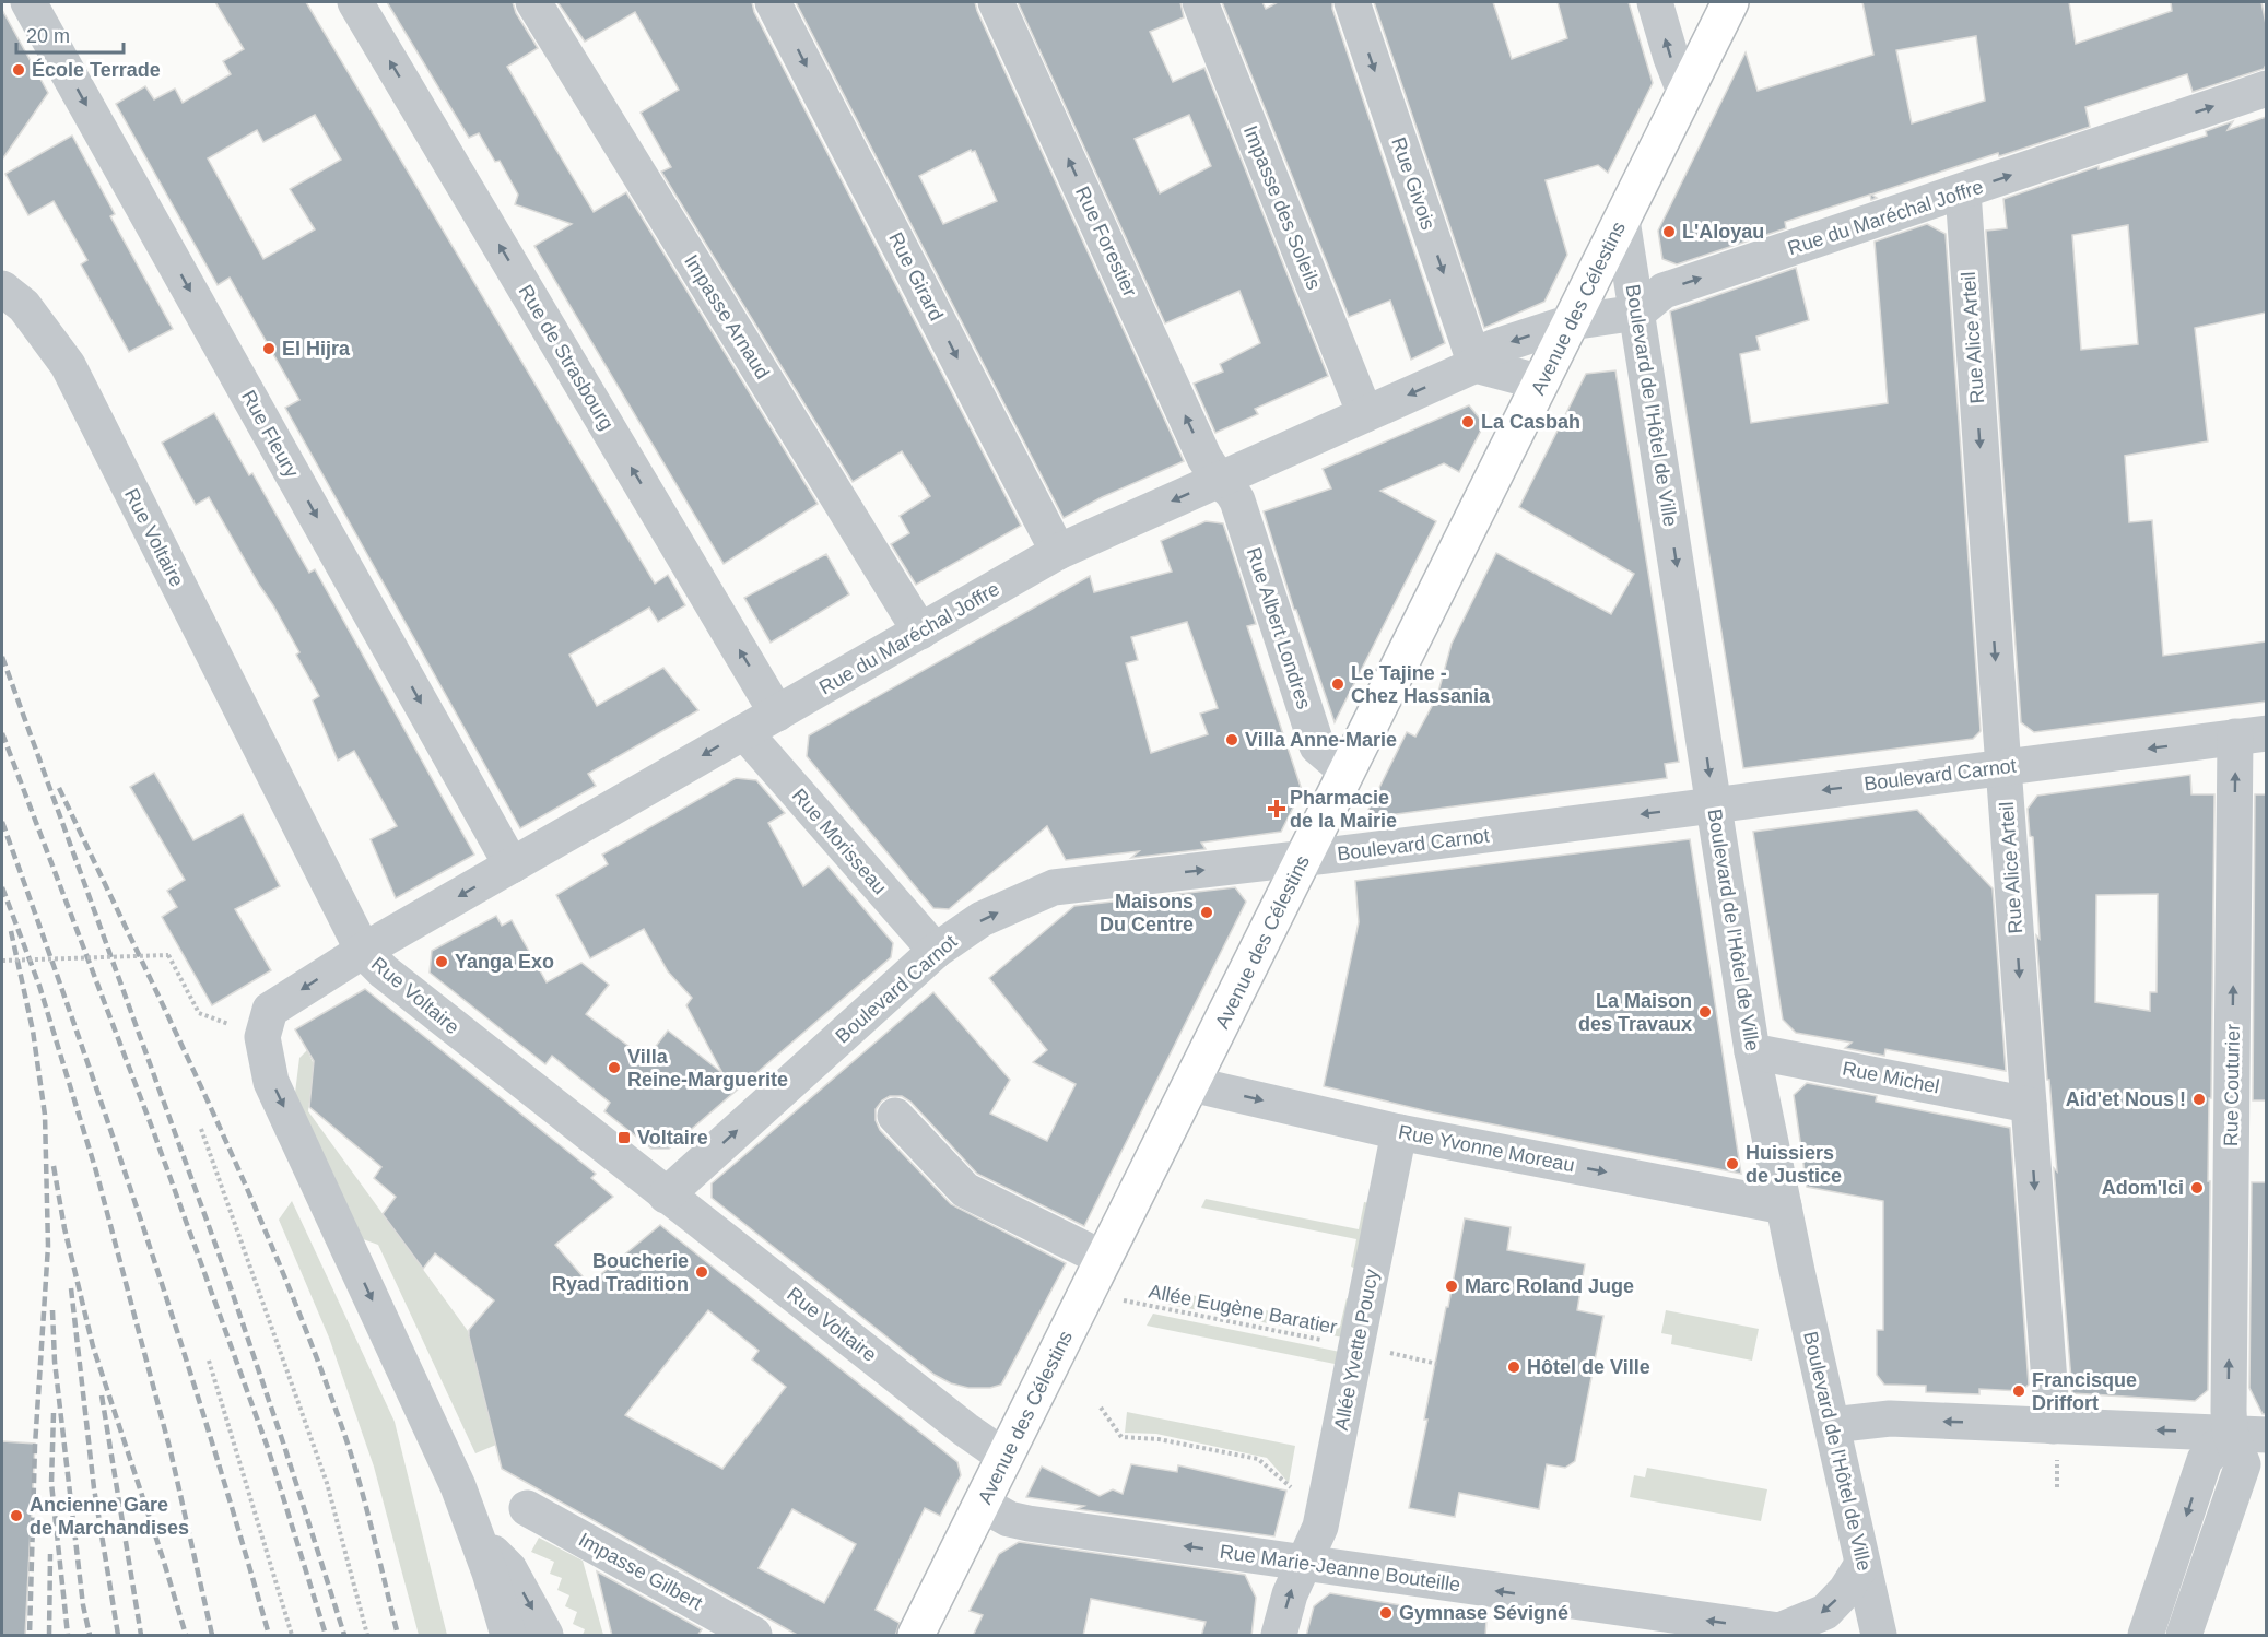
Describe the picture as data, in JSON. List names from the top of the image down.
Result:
{
  "streets": {
    "main road": ["Avenue des Célestins"],
    "street": [
      "Rue Givois",
      "Impasse des Soleils",
      "Rue du Maréchal Joffre",
      "Rue Forestier",
      "Rue Girard",
      "Impasse Arnaud",
      "Rue Alice Arteil",
      "Rue de Strasbourg",
      "Boulevard de l'Hôtel de Ville",
      "Rue Fleury",
      "Rue Voltaire",
      "Rue Albert Londres",
      "Boulevard Carnot",
      "Rue Morisseau",
      "Rue Michel",
      "Rue Couturier",
      "Rue Yvonne Moreau",
      "Allée Yvette Poucy",
      "Rue Marie-Jeanne Bouteille",
      "Impasse Gilbert"
    ],
    "path": ["Allée Eugène Baratier"]
  },
  "crossings": [
    ["Rue Givois", "Rue du Maréchal Joffre"],
    ["Impasse des Soleils", "Rue du Maréchal Joffre"],
    ["Rue du Maréchal Joffre", "Rue Forestier"],
    ["Rue du Maréchal Joffre", "Rue Girard"],
    ["Rue du Maréchal Joffre", "Avenue des Célestins"],
    ["Rue du Maréchal Joffre", "Impasse Arnaud"],
    ["Rue du Maréchal Joffre", "Rue Alice Arteil"],
    ["Rue du Maréchal Joffre", "Rue de Strasbourg"],
    ["Rue du Maréchal Joffre", "Boulevard de l'Hôtel de Ville"],
    ["Rue du Maréchal Joffre", "Rue Fleury"],
    ["Rue du Maréchal Joffre", "Rue Voltaire"],
    ["Rue du Maréchal Joffre", "Rue Albert Londres"],
    ["Rue du Maréchal Joffre", "Rue Morisseau"],
    ["Rue Forestier", "Rue Albert Londres"],
    ["Avenue des Célestins", "Boulevard de l'Hôtel de Ville"],
    ["Avenue des Célestins", "Rue Voltaire"],
    ["Avenue des Célestins", "Rue Albert Londres"],
    ["Avenue des Célestins", "Boulevard Carnot"],
    ["Avenue des Célestins", "Rue Yvonne Moreau"],
    ["Avenue des Célestins", "Rue Marie-Jeanne Bouteille"],
    ["Rue Alice Arteil", "Boulevard Carnot"],
    ["Rue Alice Arteil", "Rue Michel"],
    ["Boulevard de l'Hôtel de Ville", "Boulevard Carnot"],
    ["Boulevard de l'Hôtel de Ville", "Rue Michel"],
    ["Boulevard de l'Hôtel de Ville", "Rue Yvonne Moreau"],
    ["Boulevard de l'Hôtel de Ville", "Rue Marie-Jeanne Bouteille"],
    ["Rue Voltaire", "Boulevard Carnot"],
    ["Boulevard Carnot", "Rue Morisseau"],
    ["Boulevard Carnot", "Rue Couturier"],
    ["Rue Yvonne Moreau", "Allée Yvette Poucy"],
    ["Allée Eugène Baratier", "Allée Yvette Poucy"],
    ["Allée Yvette Poucy", "Rue Marie-Jeanne Bouteille"]
  ],
  "one_way": [
    "Rue Givois",
    "Rue Forestier",
    "Rue Girard",
    "Rue Alice Arteil",
    "Rue de Strasbourg",
    "Rue Fleury",
    "Rue Couturier",
    "Rue Yvonne Moreau",
    "Rue Marie-Jeanne Bouteille"
  ],
  "places": {
    "other": [
      "École Terrade",
      "L'Aloyau",
      "El Hijra",
      "La Casbah",
      "Le Tajine - Chez Hassania",
      "Villa Anne-Marie",
      "Maisons Du Centre",
      "Yanga Exo",
      "La Maison des Travaux",
      "Villa Reine-Marguerite",
      "Aid'et Nous !",
      "Huissiers de Justice",
      "Adom'Ici",
      "Boucherie Ryad Tradition",
      "Marc Roland Juge",
      "Hôtel de Ville",
      "Francisque Driffort",
      "Ancienne Gare de Marchandises",
      "Gymnase Sévigné"
    ],
    "health": ["Pharmacie de la Mairie"],
    "transit": ["Voltaire"]
  },
  "scale_bar": "20 m"
}
